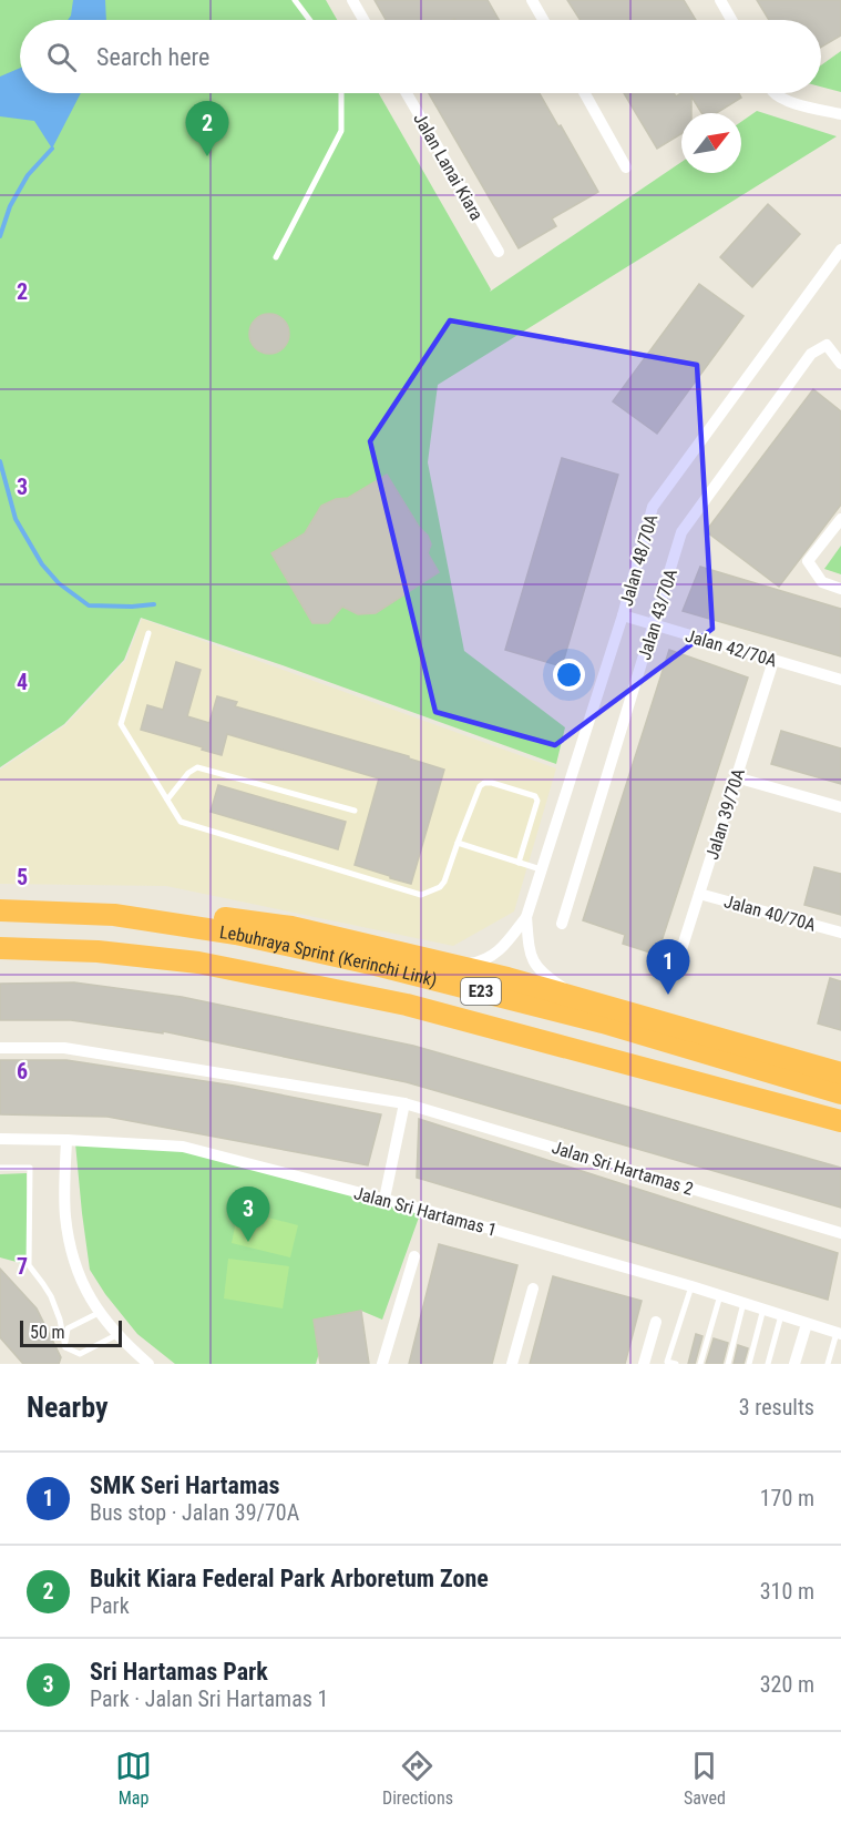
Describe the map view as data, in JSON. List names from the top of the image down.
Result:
{
  "streets": {
    "highway": ["Lebuhraya Sprint (Kerinchi Link)", "E23"],
    "street": [
      "Jalan Lanai Kiara",
      "Jalan 48/70A",
      "Jalan 43/70A",
      "Jalan 42/70A",
      "Jalan 39/70A",
      "Jalan 40/70A",
      "Jalan Sri Hartamas 2",
      "Jalan Sri Hartamas 1"
    ]
  },
  "crossings": [
    ["Jalan 48/70A", "Jalan 42/70A"],
    ["Jalan 43/70A", "Jalan 42/70A"],
    ["Jalan 42/70A", "Jalan 39/70A"],
    ["Jalan 39/70A", "Jalan 40/70A"]
  ],
  "scale_bar": "50 m",
  "north": "top right",
  "page": {
    "search": "Search here",
    "pins": ["2", "1", "3"],
    "scale": "50 m",
    "heading": ["Nearby", "3 results"],
    "list": [
      {
        "mark": "1",
        "name": "SMK Seri Hartamas",
        "note": "Bus stop · Jalan 39/70A",
        "value": "170 m"
      },
      {
        "mark": "2",
        "name": "Bukit Kiara Federal Park Arboretum Zone",
        "note": "Park",
        "value": "310 m"
      },
      {
        "mark": "3",
        "name": "Sri Hartamas Park",
        "note": "Park · Jalan Sri Hartamas 1",
        "value": "320 m"
      }
    ],
    "nav": ["Map", "Directions", "Saved"]
  },
  "grid": {
    "rows": [
      "2",
      "3",
      "4",
      "5",
      "6",
      "7"
    ]
  }
}
